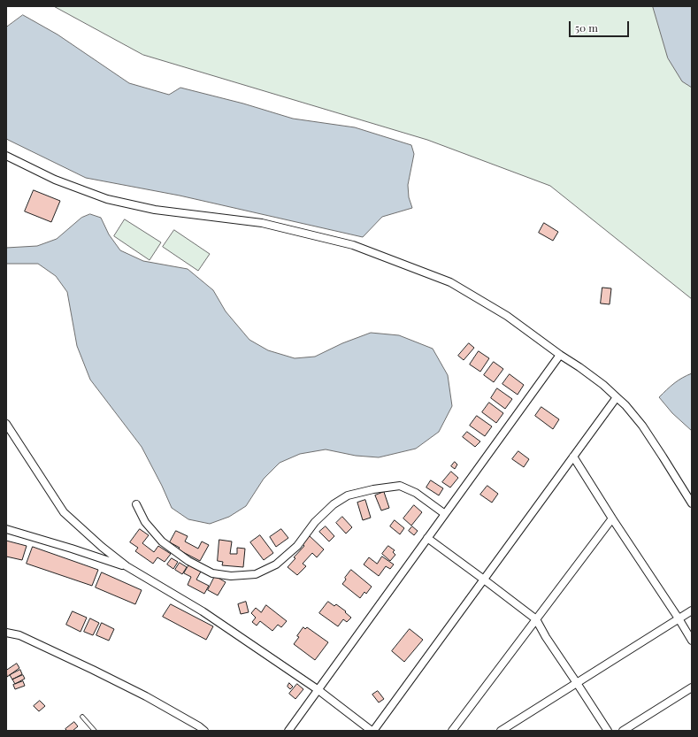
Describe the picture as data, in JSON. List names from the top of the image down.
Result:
{
  "scale_bar": "50 m"
}
